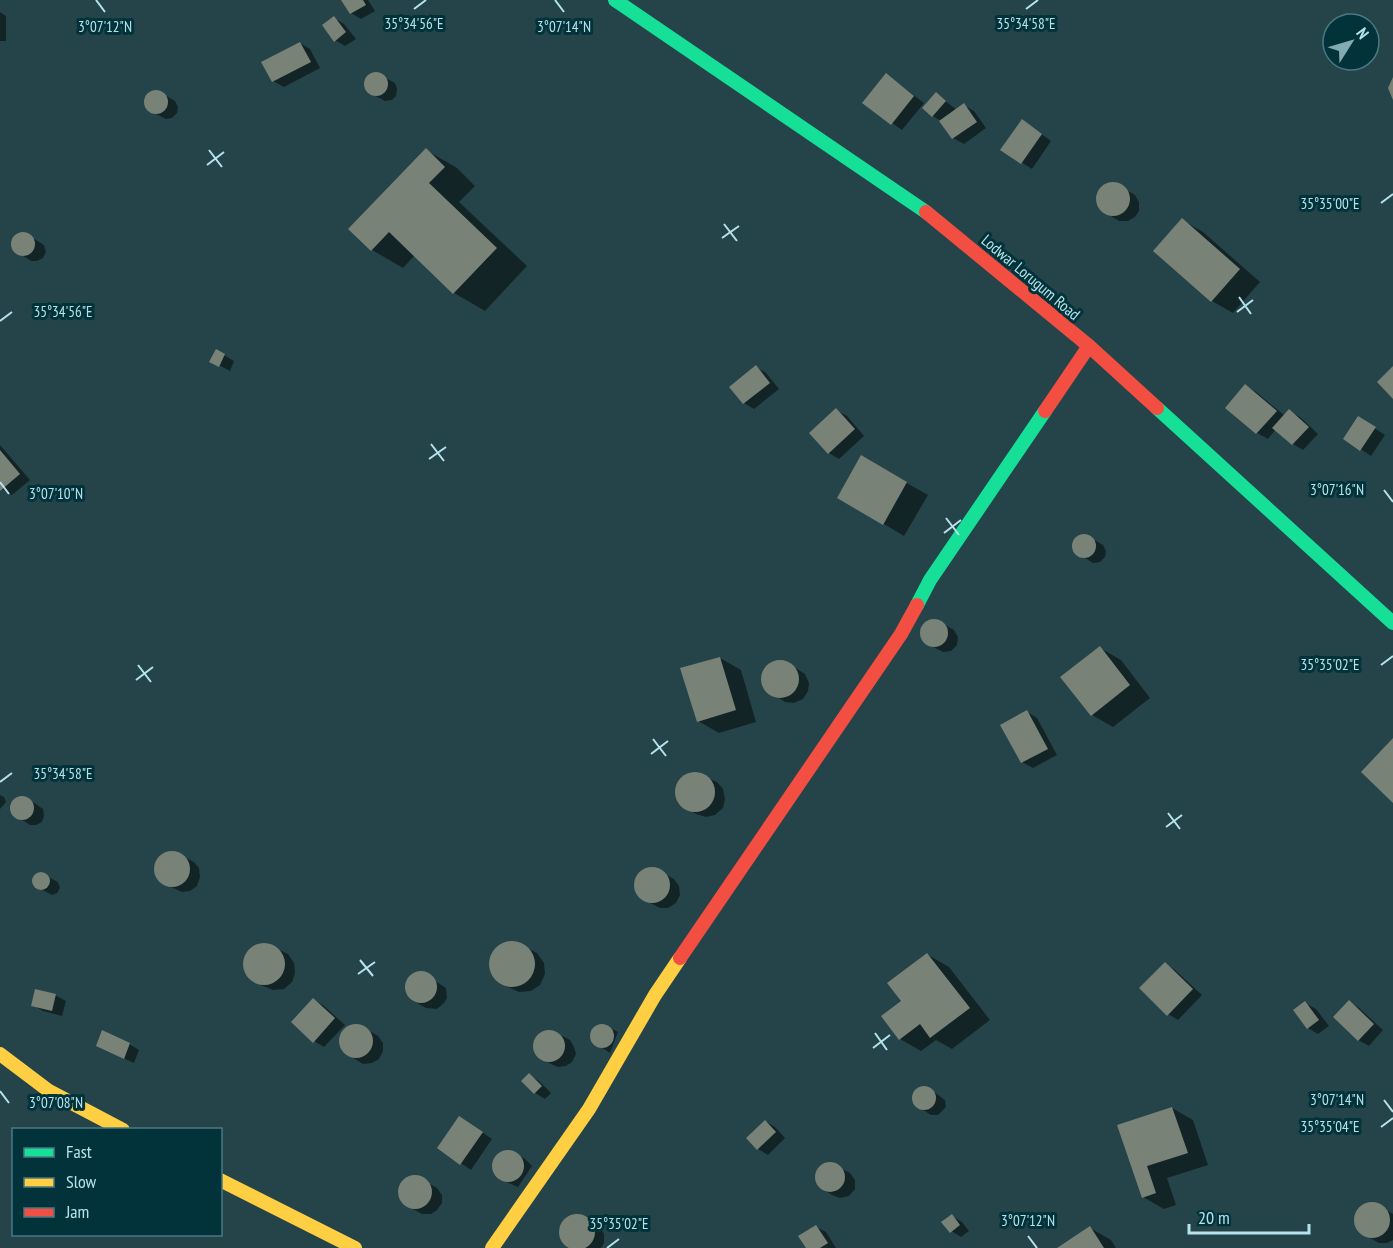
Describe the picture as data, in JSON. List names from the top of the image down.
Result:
{
  "streets": {
    "street": ["Lodwar Lorugum Road"]
  },
  "legend": ["Fast", "Slow", "Jam"],
  "scale_bar": "20 m",
  "north": "top right",
  "coordinates": [
    "35°34'56\"E",
    "35°34'58\"E",
    "3°07'12\"N",
    "3°07'14\"N",
    "35°35'00\"E",
    "3°07'16\"N",
    "3°07'10\"N",
    "35°35'02\"E",
    "3°07'08\"N",
    "35°35'04\"E"
  ]
}
